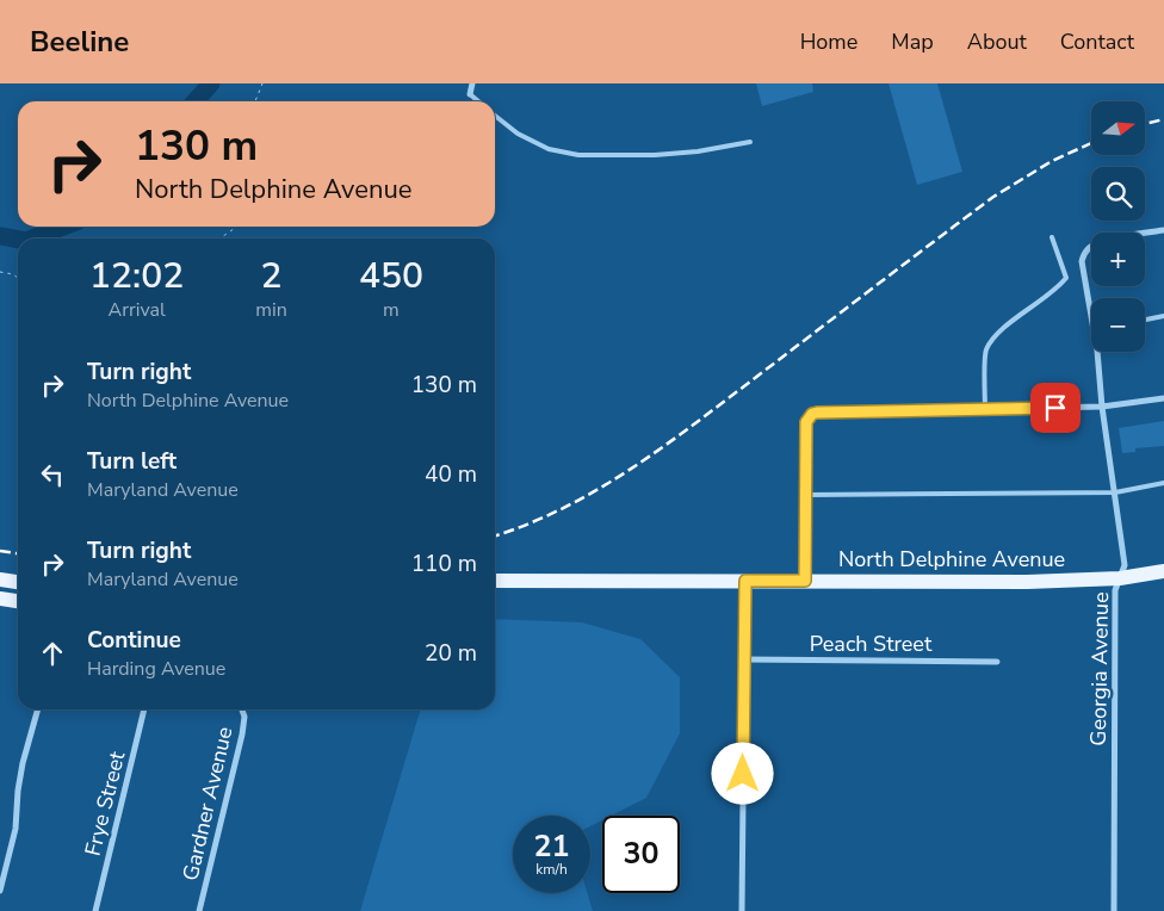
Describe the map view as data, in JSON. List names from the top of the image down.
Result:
{
  "streets": {
    "main road": ["North Delphine Avenue"],
    "street": [
      "Peach Street",
      "Georgia Avenue",
      "Frye Street",
      "Gardner Avenue"
    ]
  },
  "crossings": [
    ["North Delphine Avenue", "Georgia Avenue"]
  ],
  "north": "right",
  "page": {
    "header": "Beeline",
    "nav": [
      "Home",
      "Map",
      "About",
      "Contact"
    ],
    "map_buttons": ["+", "−"],
    "turn": ["130 m", "North Delphine Avenue"],
    "eta": [
      "12:02",
      "Arrival",
      "2",
      "min",
      "450",
      "m"
    ],
    "list": [
      {
        "name": "Turn right",
        "note": "North Delphine Avenue",
        "value": "130 m"
      },
      {
        "name": "Turn left",
        "note": "Maryland Avenue",
        "value": "40 m"
      },
      {
        "name": "Turn right",
        "note": "Maryland Avenue",
        "value": "110 m"
      },
      {
        "name": "Continue",
        "note": "Harding Avenue",
        "value": "20 m"
      }
    ],
    "speed": "21 km/h",
    "limit": "30"
  }
}
